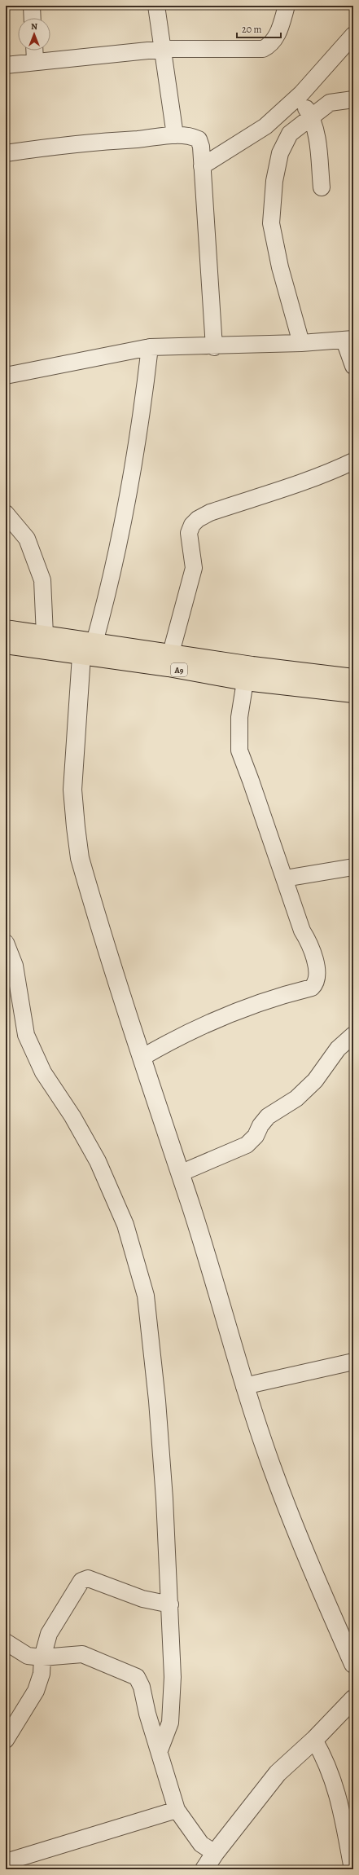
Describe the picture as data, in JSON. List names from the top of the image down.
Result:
{
  "streets": {
    "highway": ["A9"]
  },
  "scale_bar": "20 m",
  "north": "top"
}
